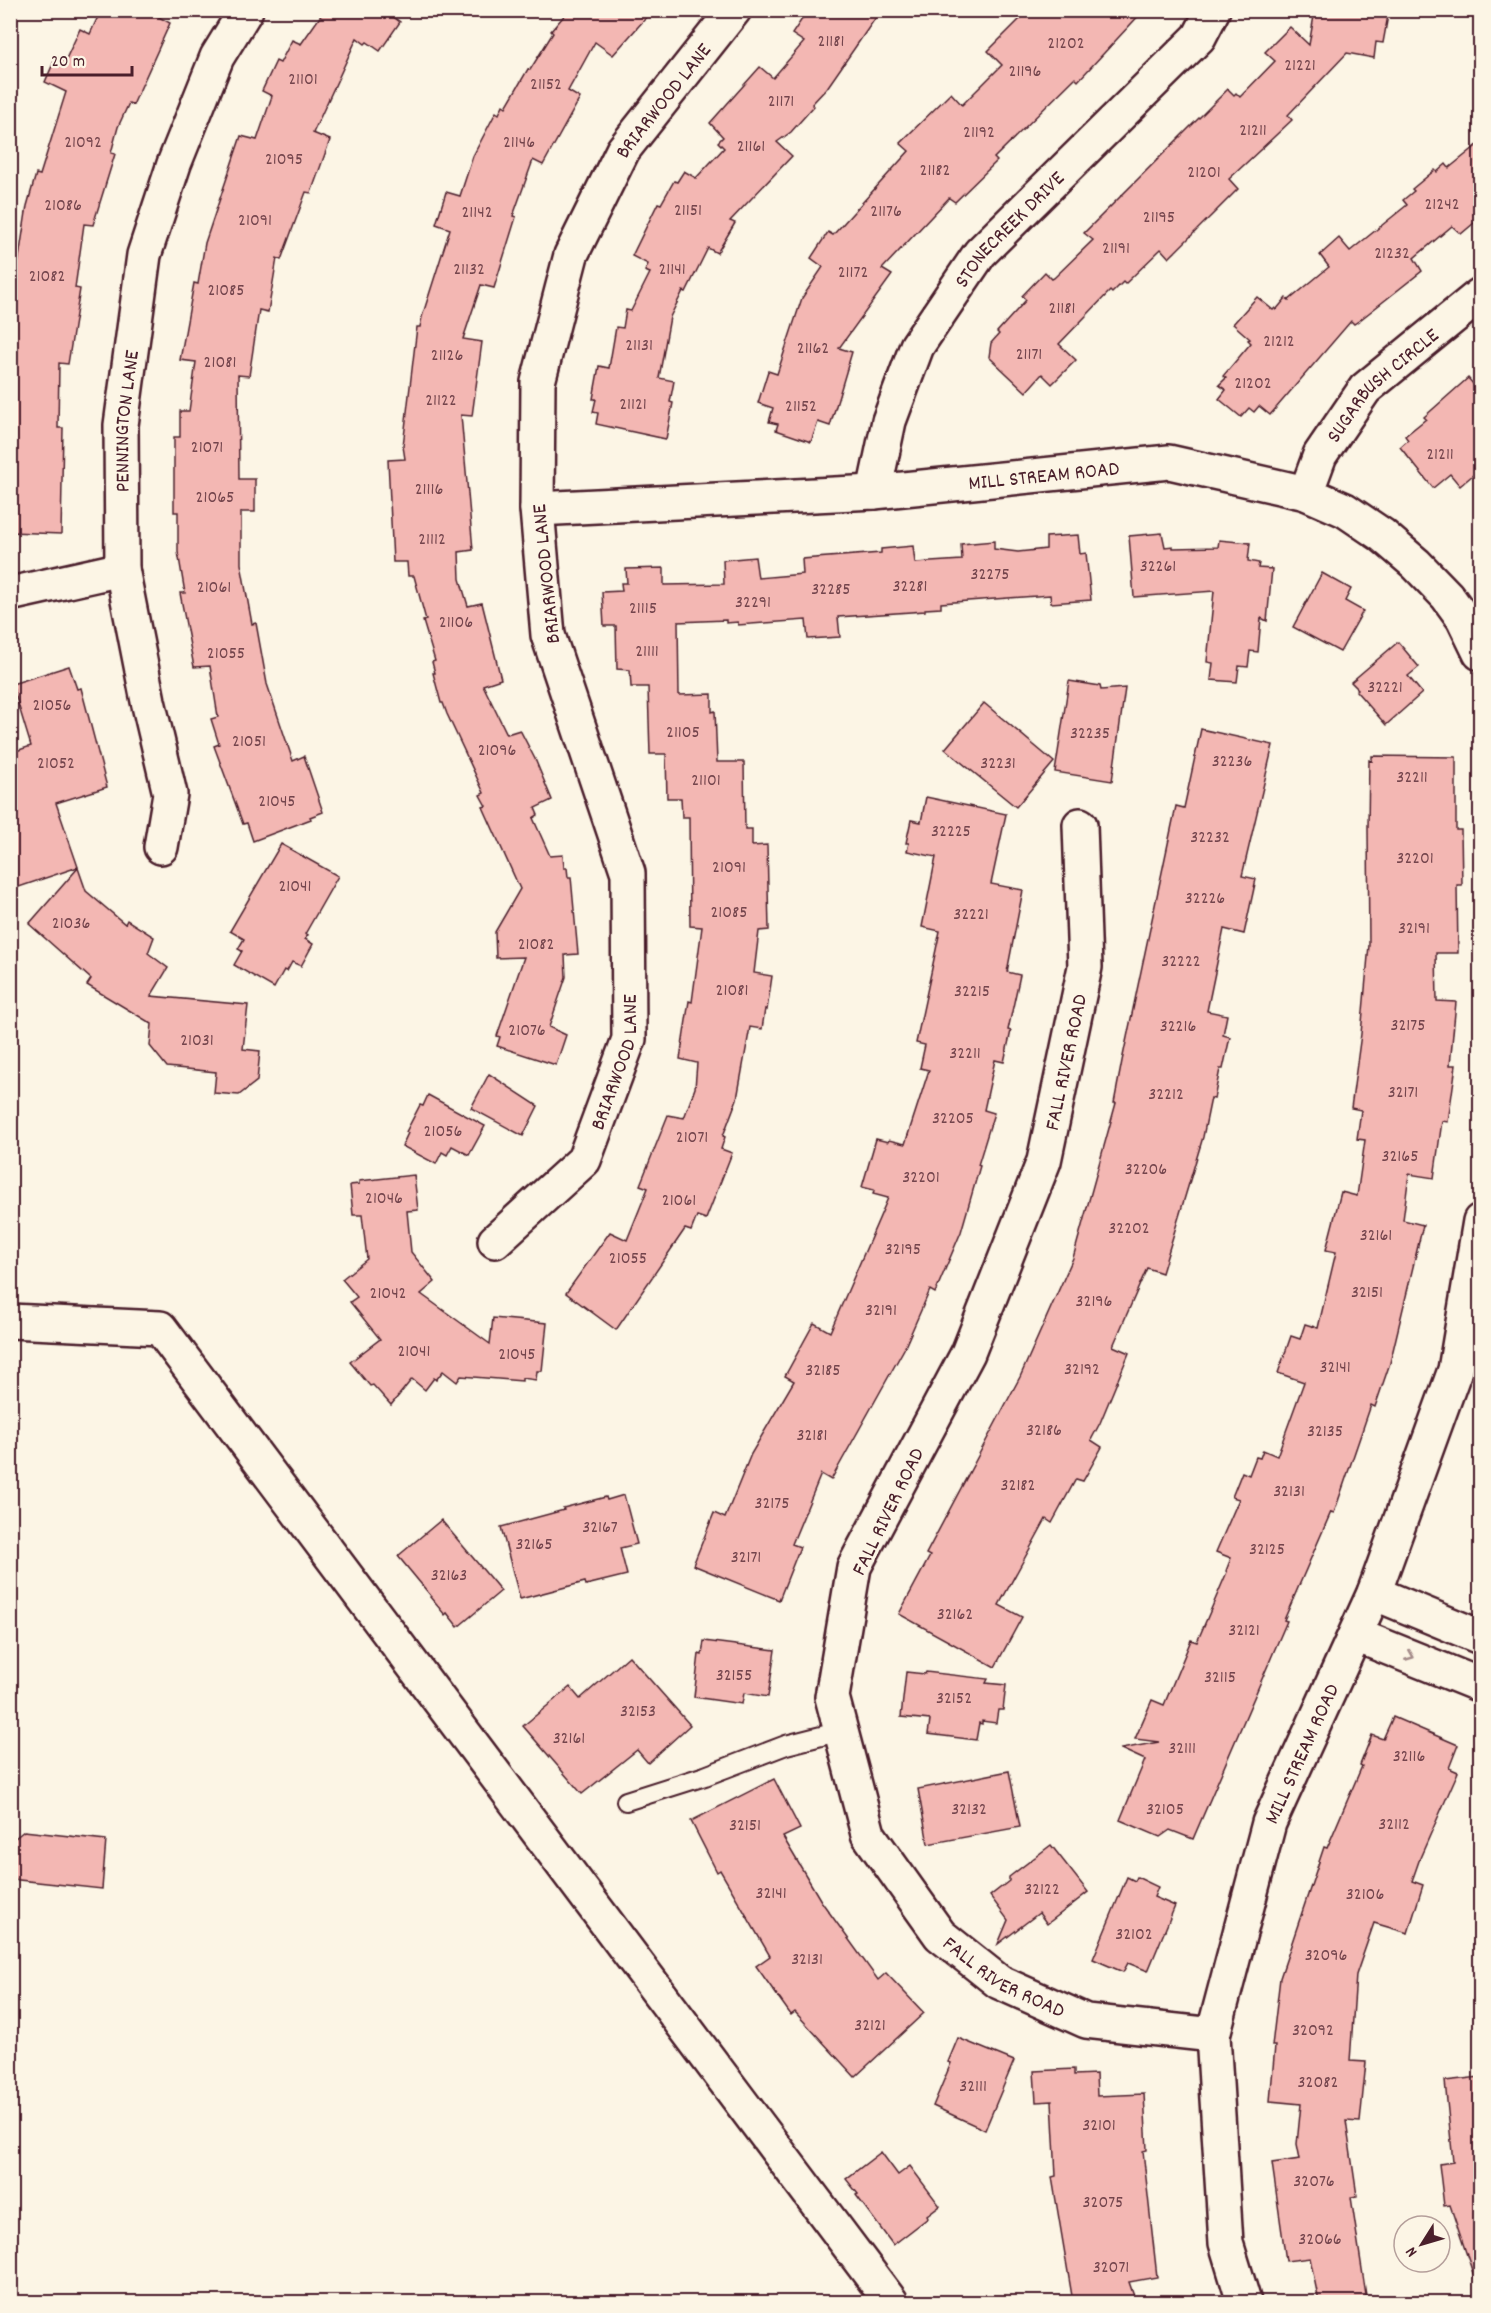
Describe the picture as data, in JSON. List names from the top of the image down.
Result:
{
  "streets": {
    "street": [
      "BRIARWOOD LANE",
      "STONECREEK DRIVE",
      "SUGARBUSH CIRCLE",
      "PENNINGTON LANE",
      "MILL STREAM ROAD",
      "FALL RIVER ROAD"
    ]
  },
  "crossings": [
    ["BRIARWOOD LANE", "MILL STREAM ROAD"],
    ["STONECREEK DRIVE", "MILL STREAM ROAD"],
    ["SUGARBUSH CIRCLE", "MILL STREAM ROAD"],
    ["MILL STREAM ROAD", "FALL RIVER ROAD"]
  ],
  "house_numbers": [
    "21181",
    "21202",
    "21221",
    "21196",
    "21101",
    "21152",
    "21171",
    "21211",
    "21192",
    "21092",
    "21146",
    "21161",
    "21095",
    "21182",
    "21201",
    "21242",
    "21086",
    "21151",
    "21176",
    "21142",
    "21195",
    "21091",
    "21191",
    "21232",
    "21132",
    "21141",
    "21172",
    "21082",
    "21085",
    "21181",
    "21212",
    "21131",
    "21162",
    "21171",
    "21126",
    "21081",
    "21202",
    "21122",
    "21121",
    "21152",
    "21071",
    "21211",
    "21116",
    "21065",
    "21112",
    "32261",
    "32275",
    "32281",
    "21061",
    "32285",
    "32291",
    "21115",
    "21106",
    "21111",
    "21055",
    "32221",
    "21056",
    "21105",
    "32235",
    "21051",
    "21096",
    "32236",
    "21052",
    "32231",
    "32211",
    "21101",
    "21045",
    "32225",
    "32232",
    "32201",
    "21091",
    "21041",
    "32226",
    "21085",
    "32221",
    "21036",
    "32191",
    "21082",
    "32222",
    "21081",
    "32215",
    "32175",
    "32216",
    "21076",
    "21031",
    "32211",
    "32171",
    "32212",
    "32205",
    "21056",
    "21071",
    "32165",
    "32206",
    "32201",
    "21046",
    "21061",
    "32202",
    "32161",
    "32195",
    "21055",
    "32151",
    "21042",
    "32196",
    "32191",
    "21041",
    "21045",
    "32141",
    "32192",
    "32185",
    "32186",
    "32135",
    "32181",
    "32182",
    "32131",
    "32175",
    "32167",
    "32165",
    "32125",
    "32171",
    "32163",
    "32162",
    "32121",
    "32155",
    "32115",
    "32152",
    "32153",
    "32161",
    "32111",
    "32116",
    "32132",
    "32105",
    "32112",
    "32151",
    "32122",
    "32141",
    "32106",
    "32102",
    "32096",
    "32131",
    "32121",
    "32092",
    "32082",
    "32111",
    "32101",
    "32076",
    "32075",
    "32066",
    "32071"
  ],
  "scale_bar": "20 m",
  "north": "bottom left"
}
